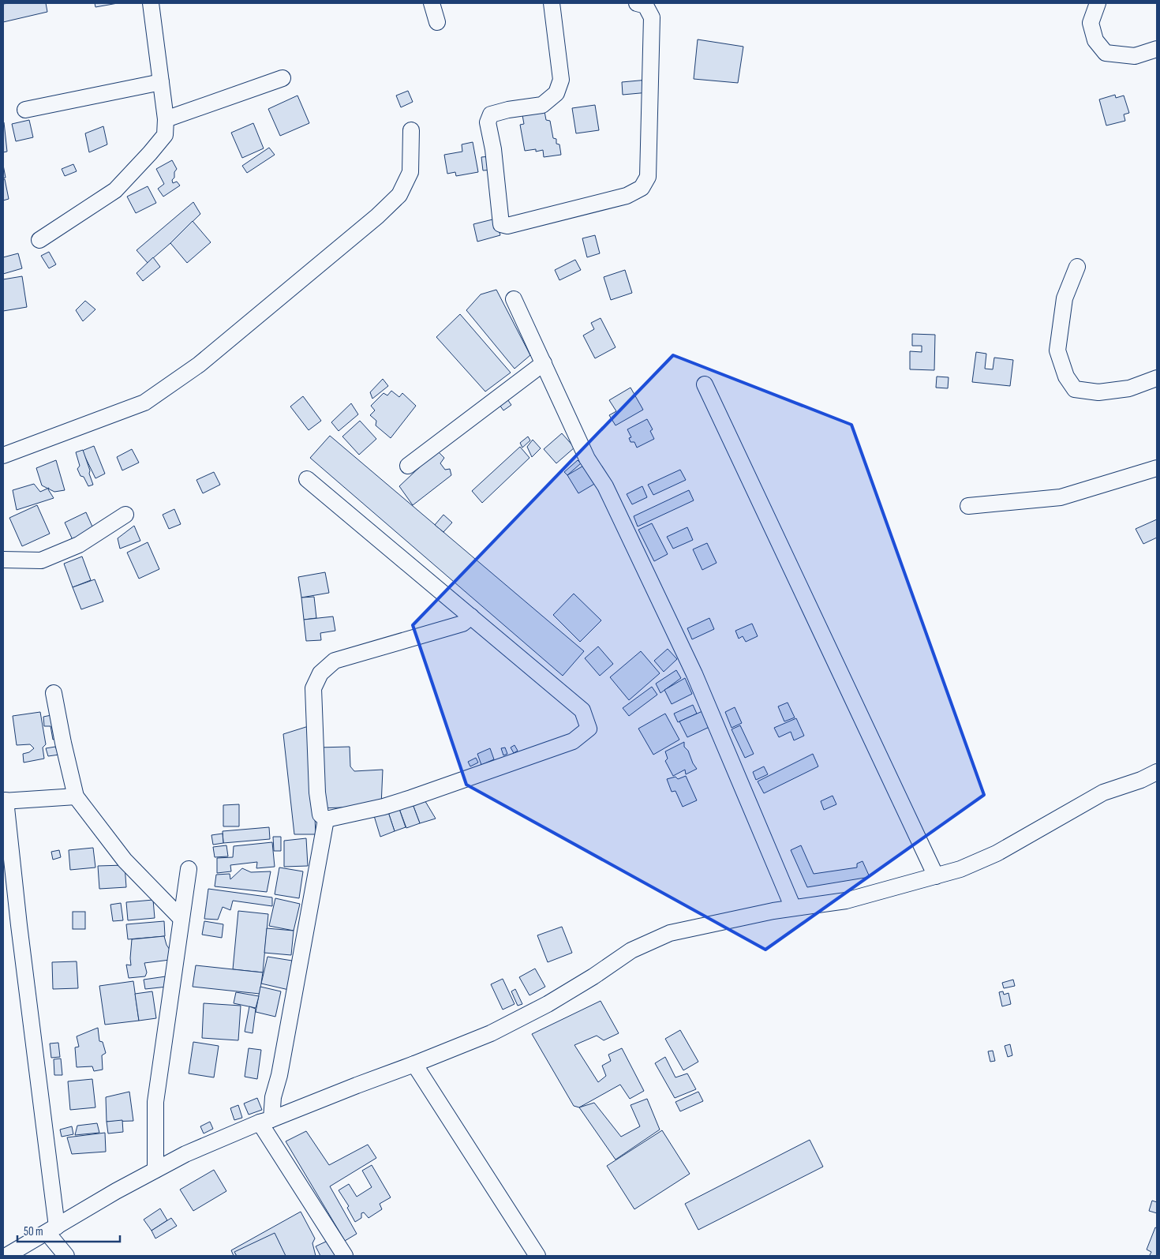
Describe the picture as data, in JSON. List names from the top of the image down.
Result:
{
  "scale_bar": "50 m"
}
